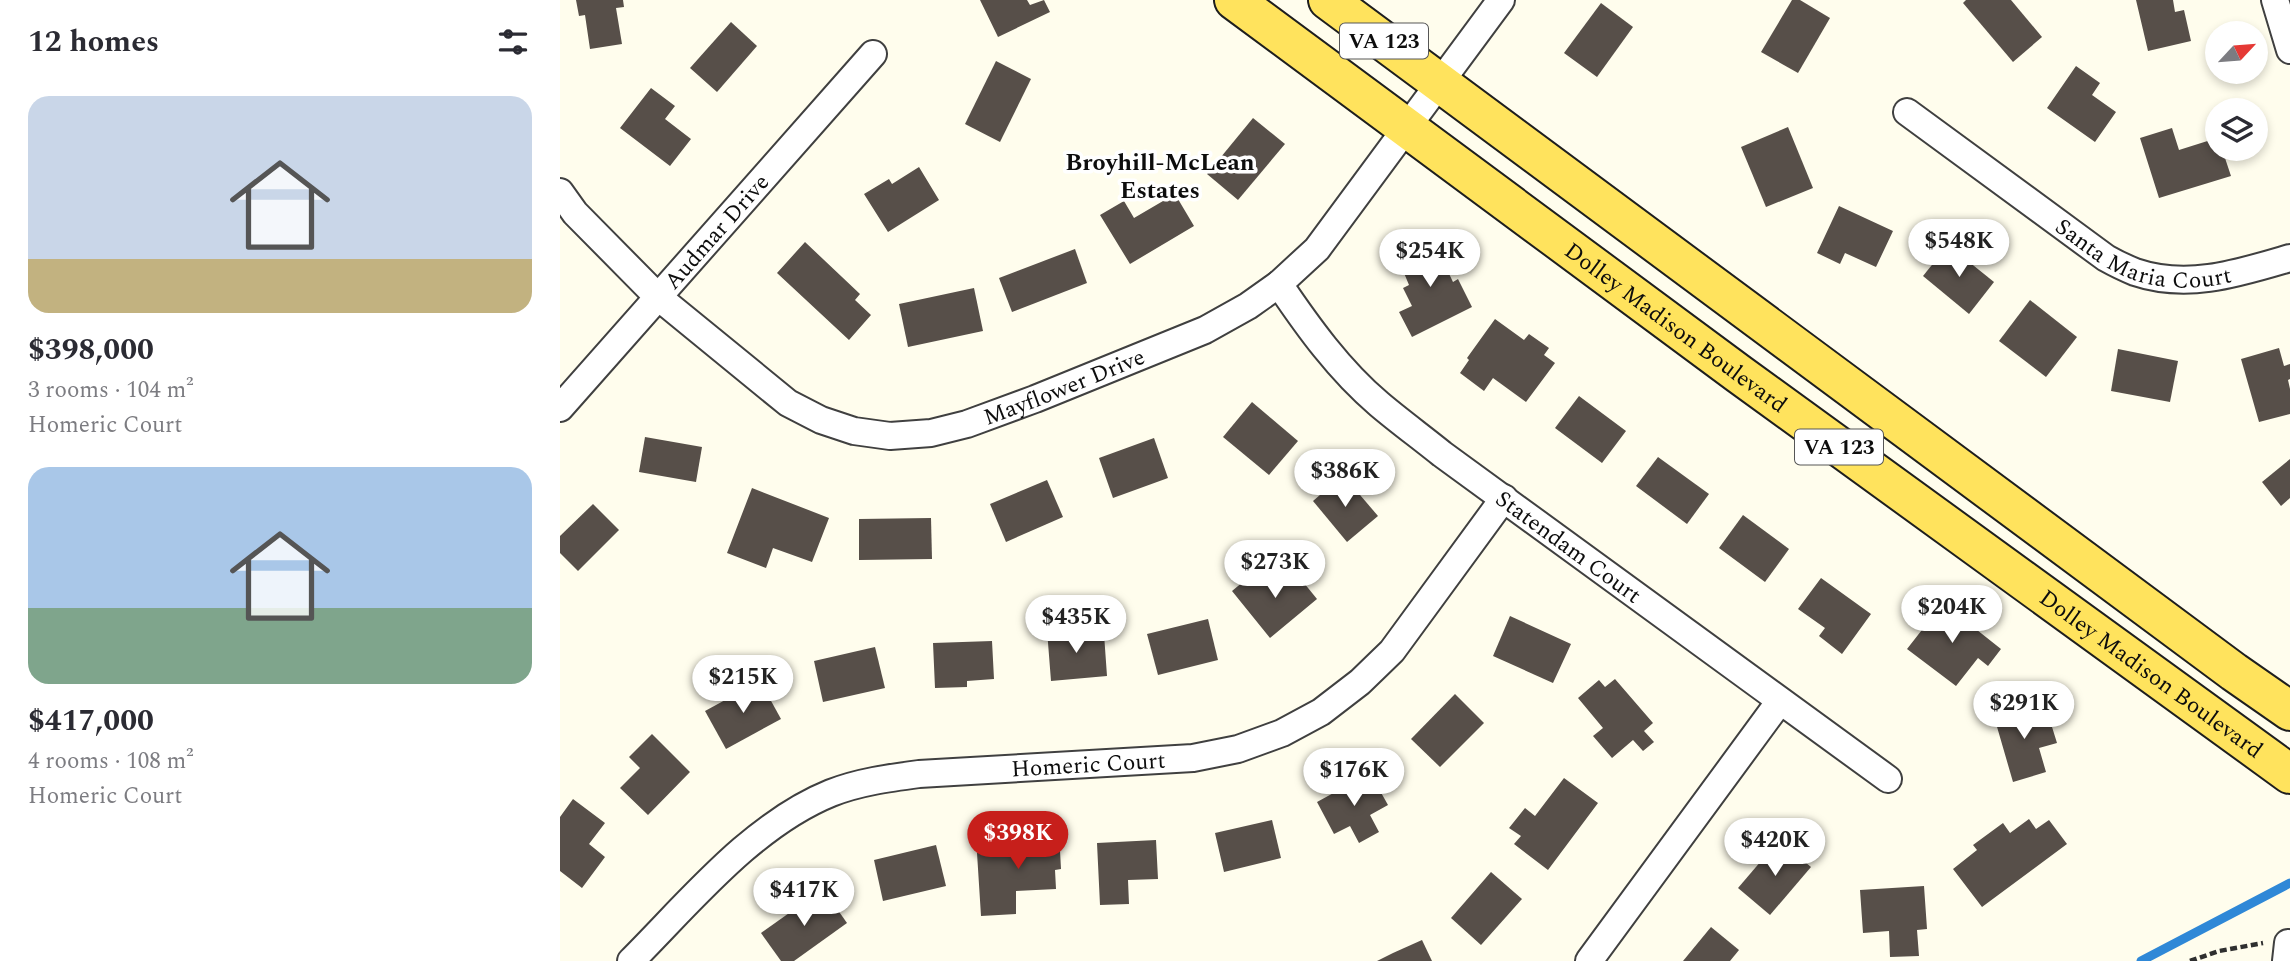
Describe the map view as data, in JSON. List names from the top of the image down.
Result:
{
  "streets": {
    "main road": ["VA 123", "Dolley Madison Boulevard"],
    "street": [
      "Audmar Drive",
      "Santa Maria Court",
      "Mayflower Drive",
      "Statendam Court",
      "Homeric Court"
    ]
  },
  "crossings": [
    ["VA 123", "Mayflower Drive"],
    ["Audmar Drive", "Mayflower Drive"],
    ["Dolley Madison Boulevard", "Mayflower Drive"],
    ["Mayflower Drive", "Statendam Court"],
    ["Statendam Court", "Homeric Court"]
  ],
  "districts": ["Broyhill-McLean Estates"],
  "north": "top right",
  "page": {
    "heading": "12 homes",
    "list": [
      {
        "name": "$398,000",
        "note": "3 rooms · 104 m² · Homeric Court"
      },
      {
        "name": "$417,000",
        "note": "4 rooms · 108 m² · Homeric Court"
      }
    ],
    "price": [
      "$548K",
      "$254K",
      "$386K",
      "$273K",
      "$204K",
      "$435K",
      "$215K",
      "$291K",
      "$176K",
      "$398K",
      "$420K",
      "$417K"
    ]
  }
}
